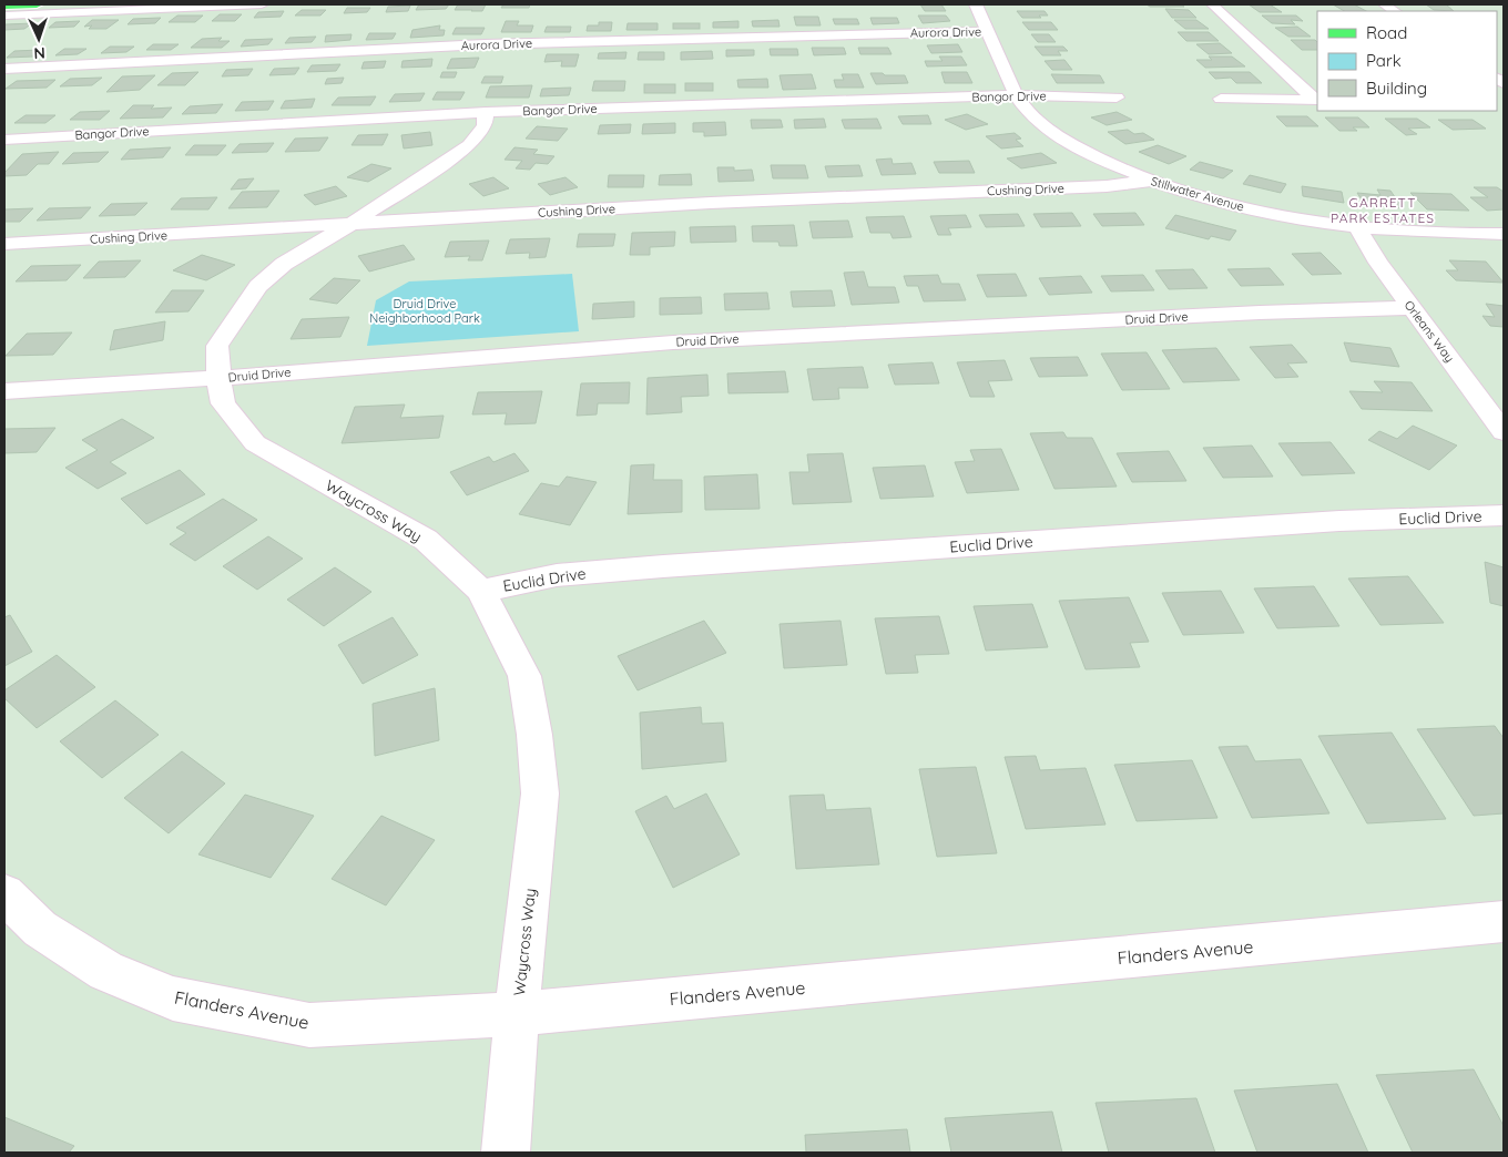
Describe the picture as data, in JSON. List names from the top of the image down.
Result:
{
  "streets": {
    "street": [
      "Aurora Drive",
      "Bangor Drive",
      "Cushing Drive",
      "Stillwater Avenue",
      "Druid Drive",
      "Orleans Way",
      "Waycross Way",
      "Euclid Drive",
      "Flanders Avenue"
    ]
  },
  "crossings": [
    ["Aurora Drive", "Stillwater Avenue"],
    ["Bangor Drive", "Stillwater Avenue"],
    ["Bangor Drive", "Waycross Way"],
    ["Cushing Drive", "Stillwater Avenue"],
    ["Cushing Drive", "Waycross Way"],
    ["Stillwater Avenue", "Orleans Way"],
    ["Druid Drive", "Orleans Way"],
    ["Druid Drive", "Waycross Way"],
    ["Waycross Way", "Euclid Drive"],
    ["Waycross Way", "Flanders Avenue"]
  ],
  "districts": ["GARRETT PARK ESTATES"],
  "parks": ["Druid Drive Neighborhood Park"],
  "legend": ["Road", "Park", "Building"],
  "north": "bottom"
}
